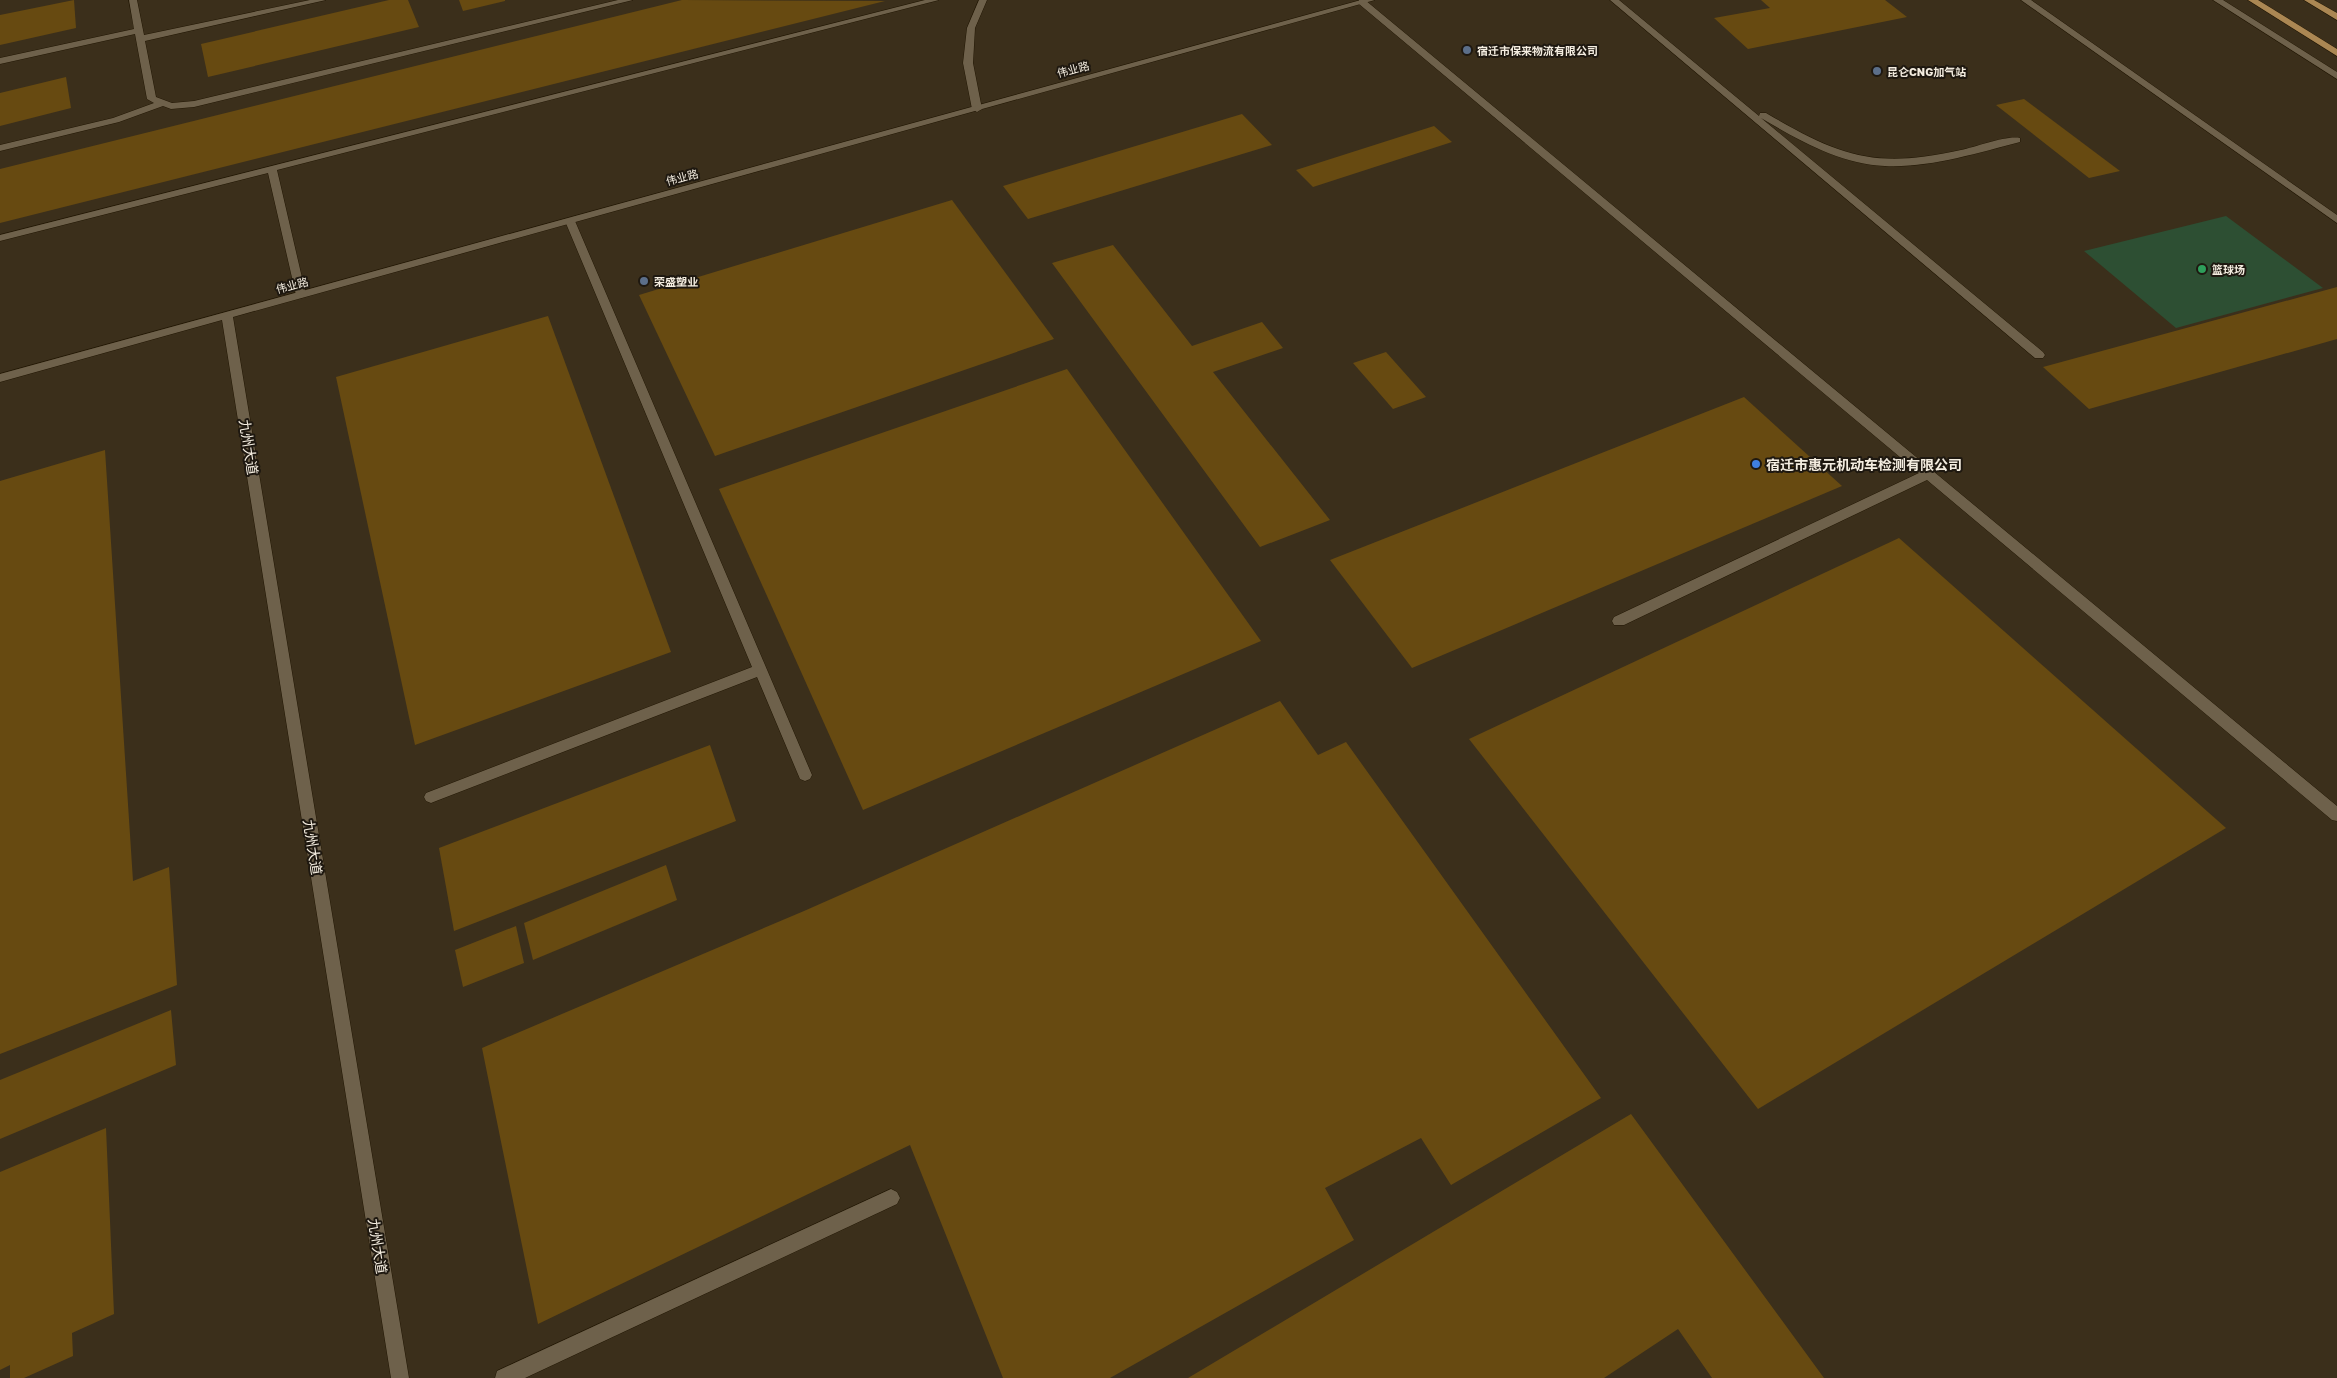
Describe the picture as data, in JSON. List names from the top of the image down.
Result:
{
  "streets": {
    "street": ["伟业路", "九州大道"]
  },
  "crossings": [
    ["伟业路", "九州大道"]
  ],
  "places": [
    "宿迁市保来物流有限公司",
    "昆仑CNG加气站",
    "篮球场",
    "荣盛塑业",
    "宿迁市惠元机动车检测有限公司"
  ]
}
